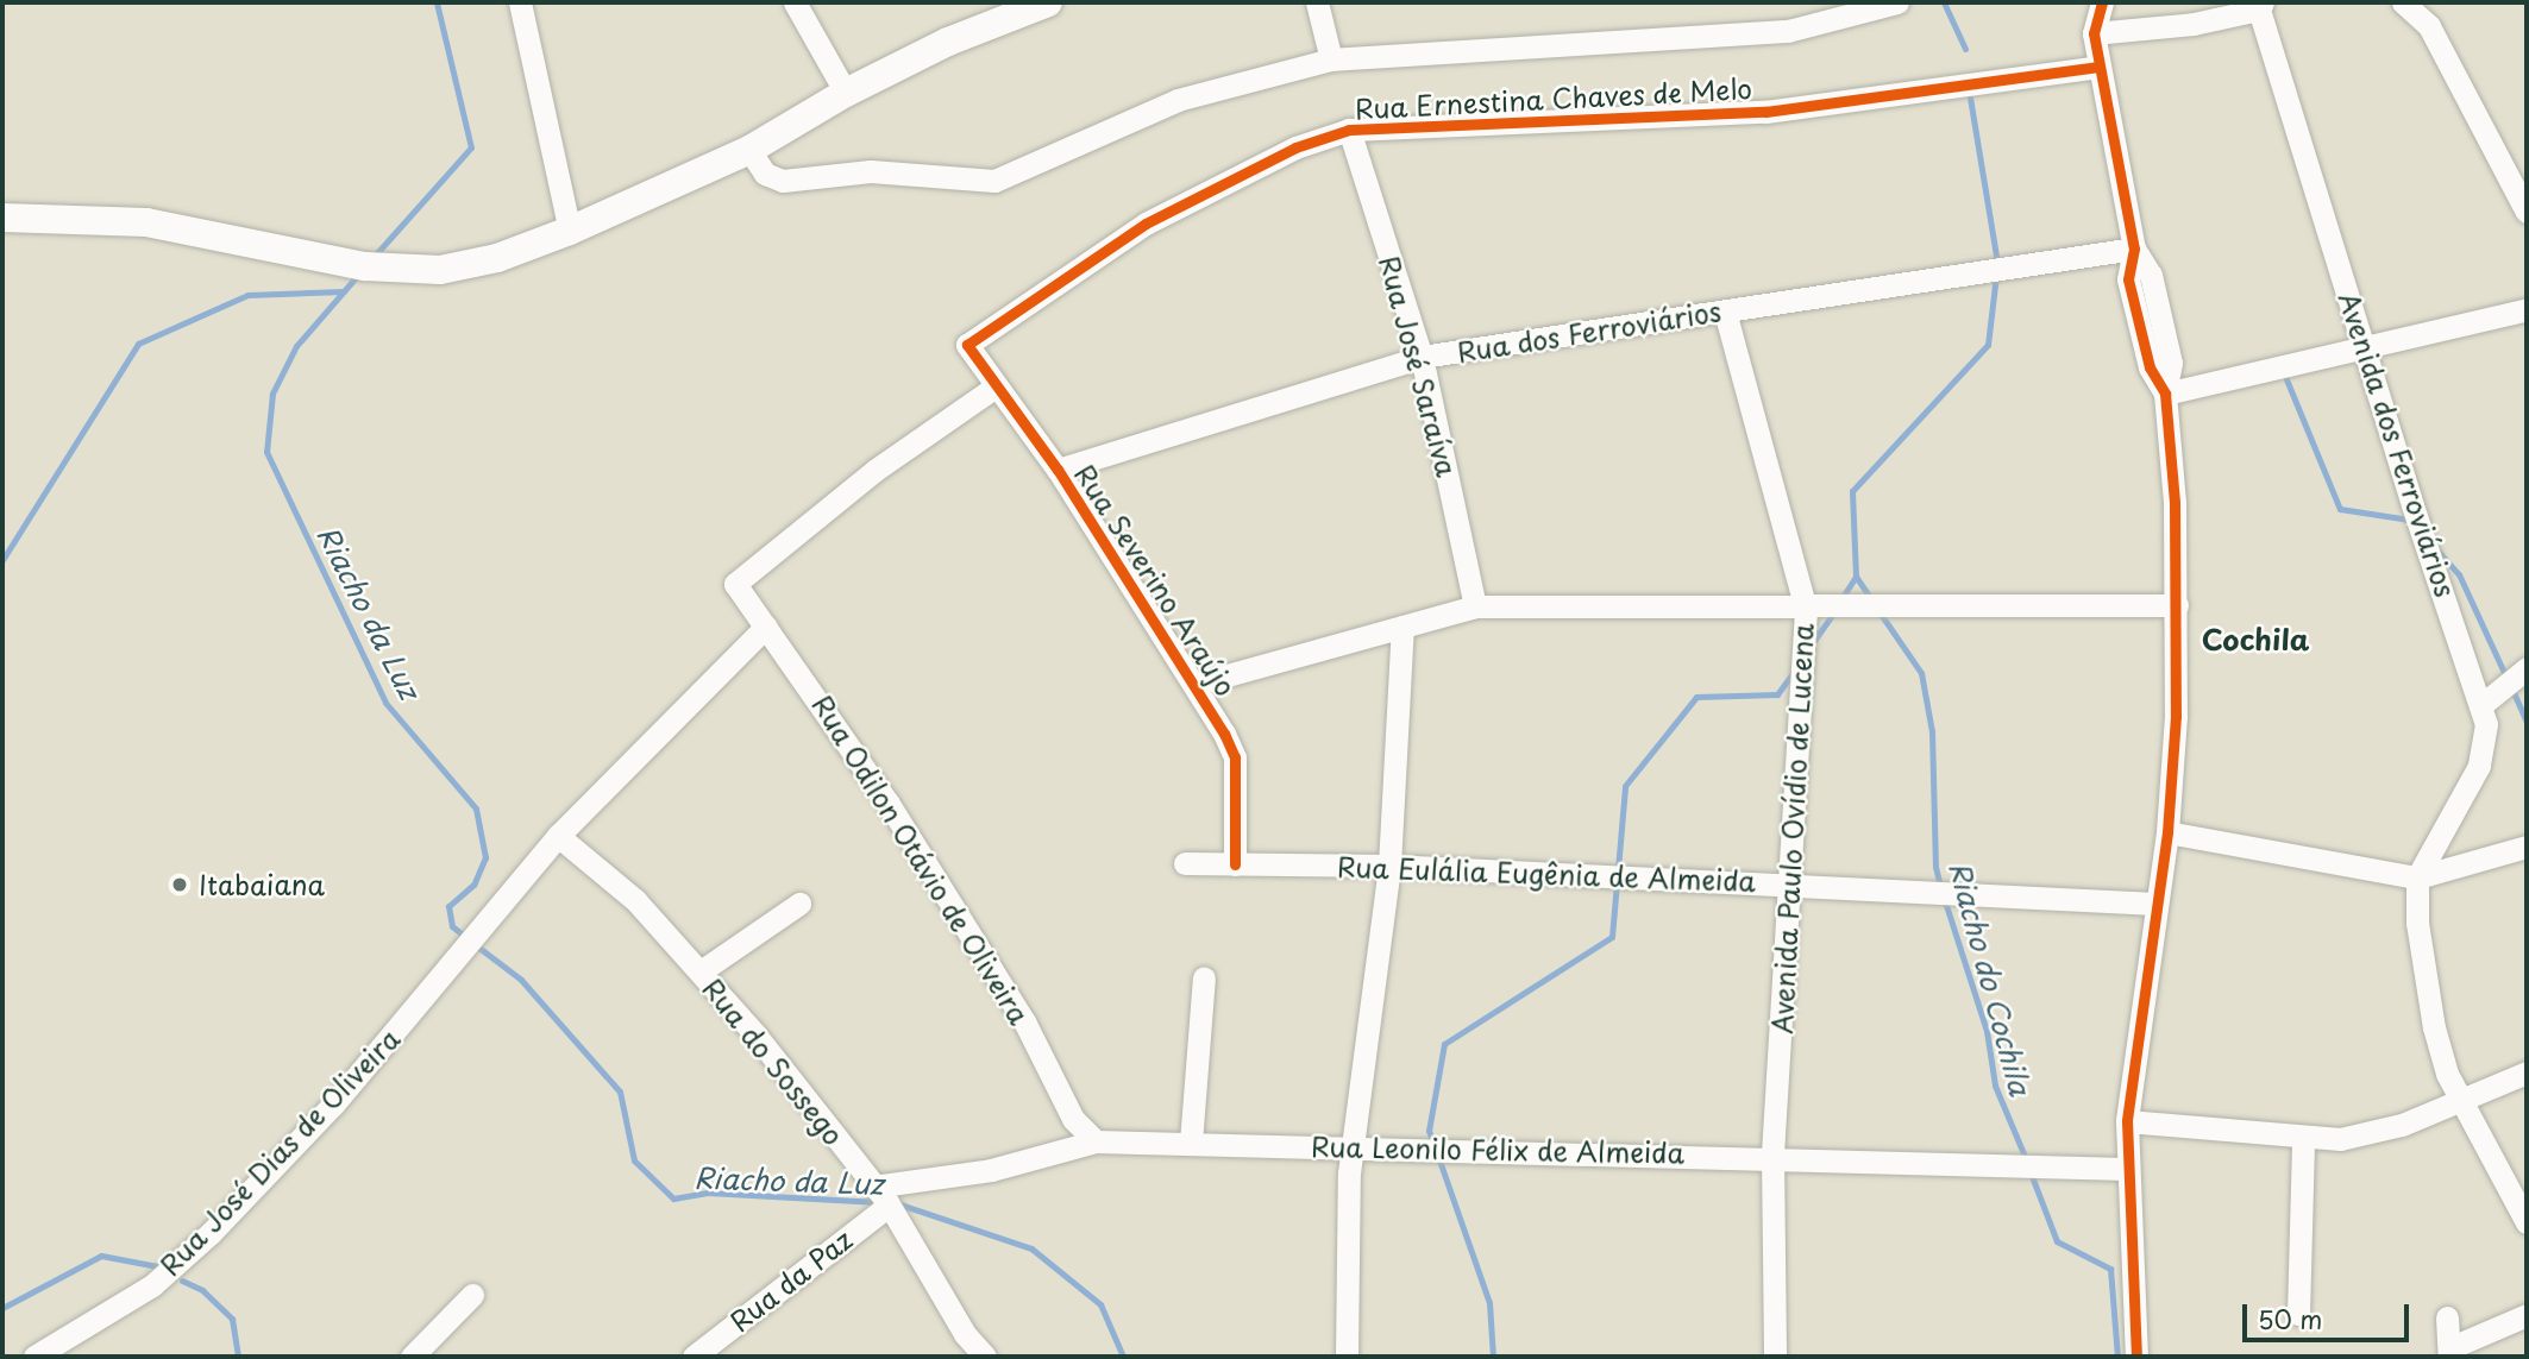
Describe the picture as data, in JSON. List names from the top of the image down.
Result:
{
  "streets": {
    "street": [
      "Rua Ernestina Chaves de Melo",
      "Rua dos Ferroviários",
      "Rua José Saraíva",
      "Avenida dos Ferroviários",
      "Rua Severino Araújo",
      "Avenida Paulo Ovídio de Lucena",
      "Rua Odilon Otávio de Oliveira",
      "Rua Eulália Eugênia de Almeida",
      "Rua do Sossego",
      "Rua Leonilo Félix de Almeida",
      "Rua José Dias de Oliveira",
      "Rua da Paz"
    ]
  },
  "crossings": [
    ["Rua Ernestina Chaves de Melo", "Rua José Saraíva"],
    ["Rua Ernestina Chaves de Melo", "Rua Severino Araújo"],
    ["Rua dos Ferroviários", "Rua José Saraíva"],
    ["Rua dos Ferroviários", "Rua Severino Araújo"],
    ["Rua dos Ferroviários", "Avenida Paulo Ovídio de Lucena"],
    ["Rua Severino Araújo", "Rua Odilon Otávio de Oliveira"],
    ["Rua Severino Araújo", "Rua Eulália Eugênia de Almeida"],
    ["Avenida Paulo Ovídio de Lucena", "Rua Eulália Eugênia de Almeida"],
    ["Avenida Paulo Ovídio de Lucena", "Rua Leonilo Félix de Almeida"],
    ["Rua Odilon Otávio de Oliveira", "Rua Leonilo Félix de Almeida"],
    ["Rua Odilon Otávio de Oliveira", "Rua José Dias de Oliveira"],
    ["Rua do Sossego", "Rua Leonilo Félix de Almeida"],
    ["Rua do Sossego", "Rua José Dias de Oliveira"],
    ["Rua do Sossego", "Rua da Paz"]
  ],
  "districts": ["Cochila"],
  "water": ["Riacho da Luz", "Riacho do Cochila"],
  "places": ["Itabaiana"],
  "scale_bar": "50 m"
}
